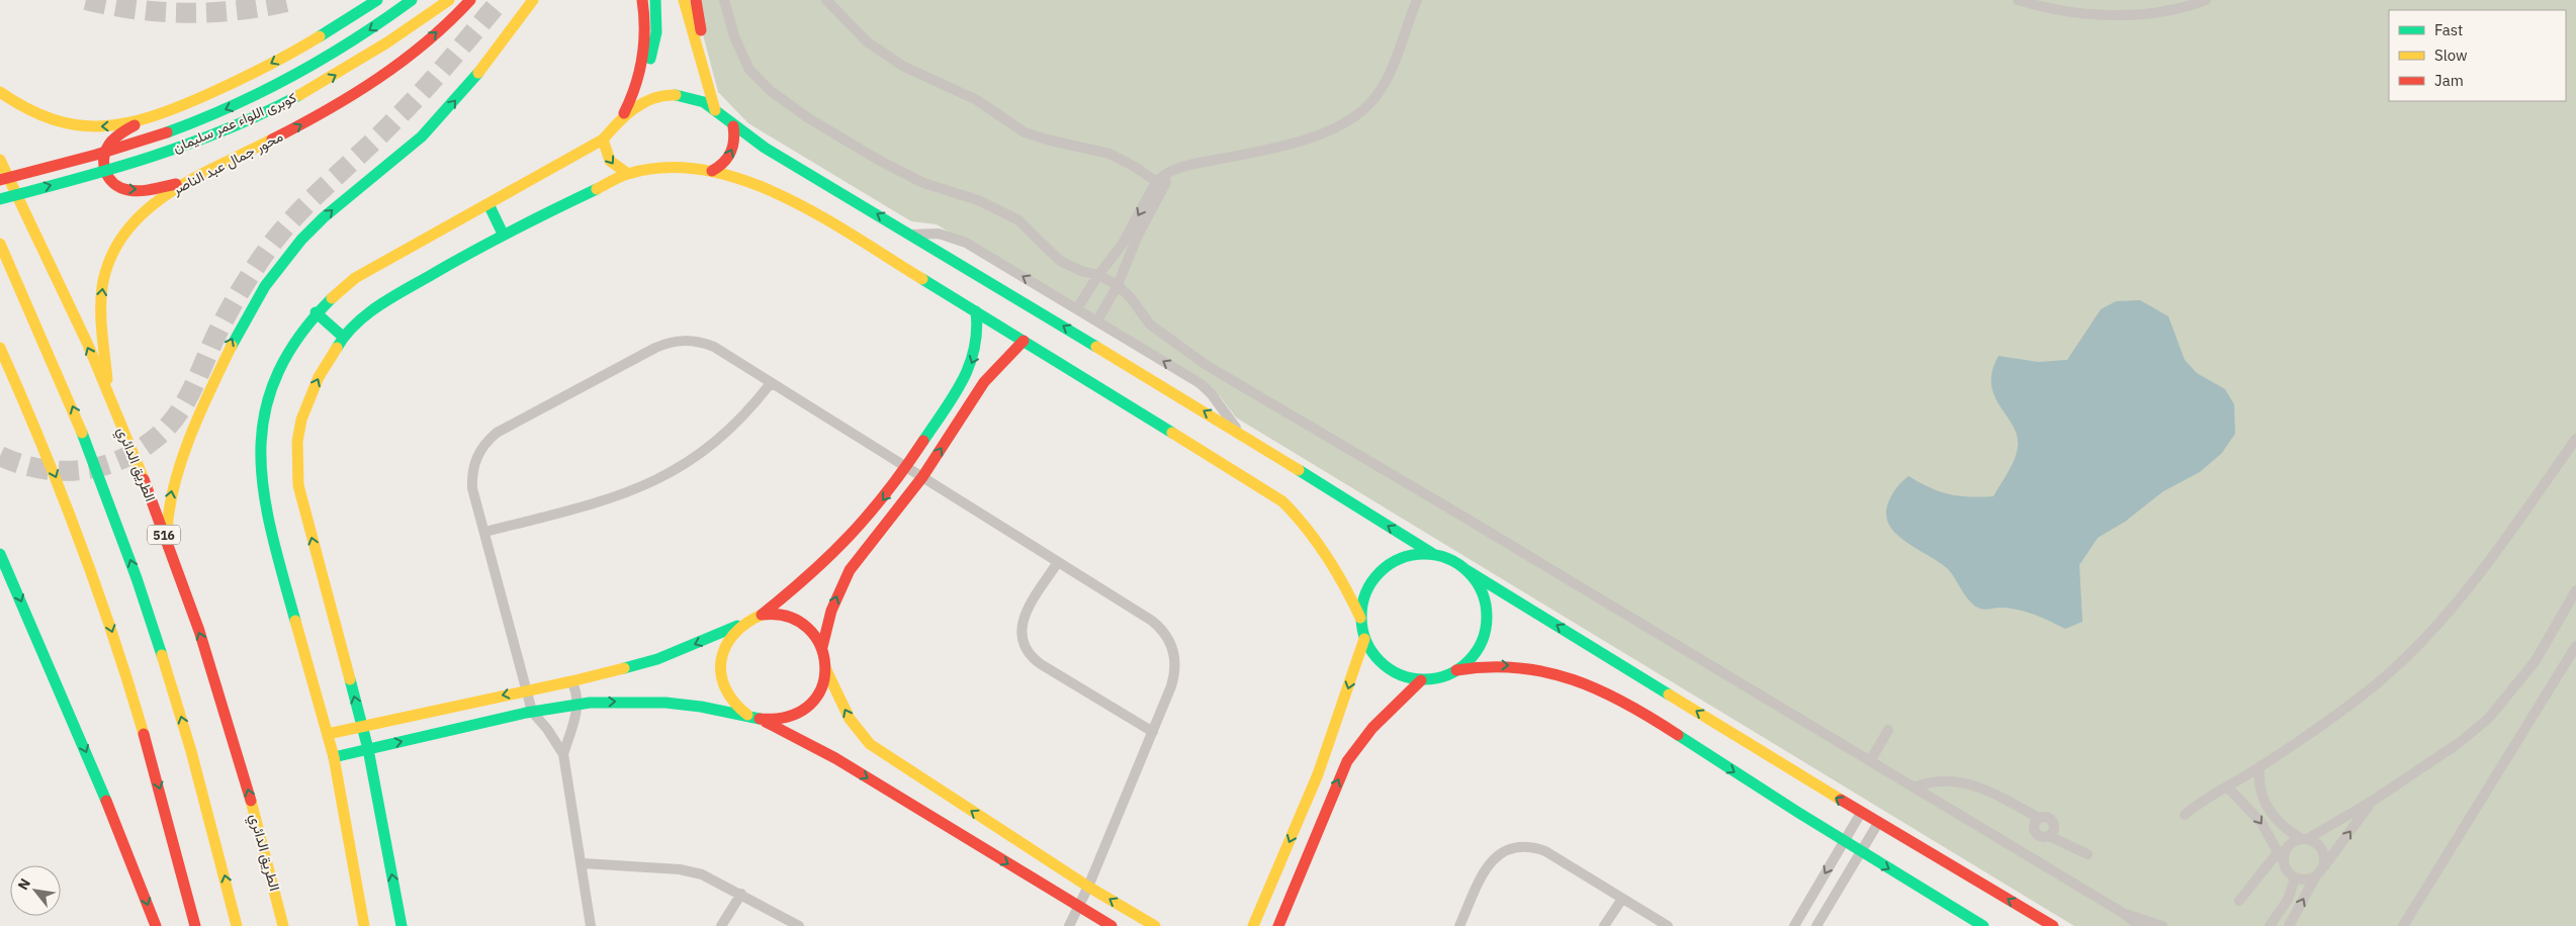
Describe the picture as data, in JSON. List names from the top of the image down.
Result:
{
  "streets": {
    "main road": [
      "كوبرى اللواء عمر سليمان",
      "محور جمال عبد الناصر",
      "الطريق الدائري",
      "516"
    ]
  },
  "crossings": [
    ["محور جمال عبد الناصر", "الطريق الدائري"]
  ],
  "legend": ["Fast", "Slow", "Jam"],
  "north": "top left"
}
